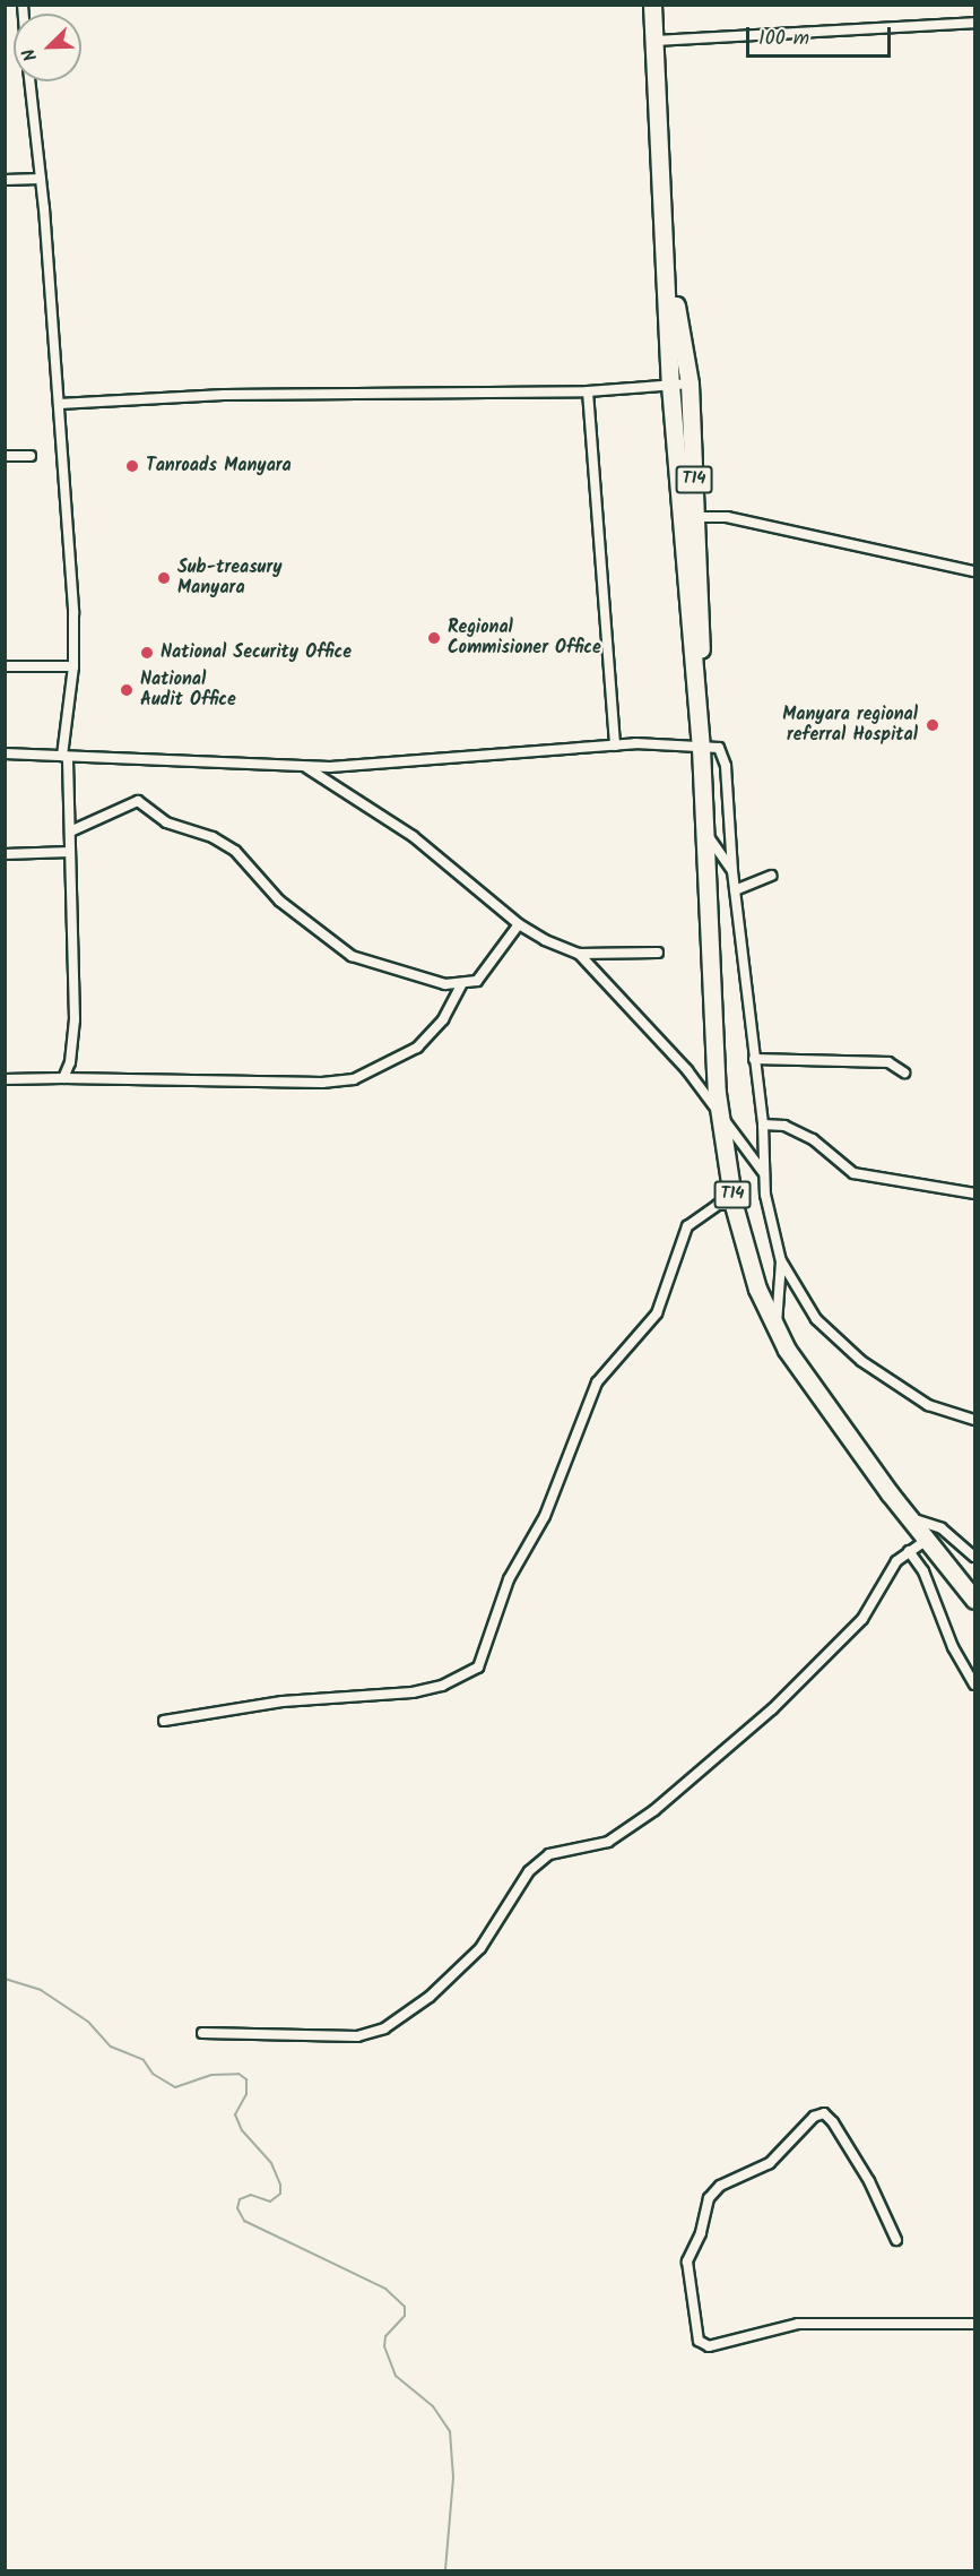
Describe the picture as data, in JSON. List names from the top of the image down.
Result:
{
  "streets": {
    "highway": ["T14"]
  },
  "places": [
    "Tanroads Manyara",
    "Sub-treasury Manyara",
    "Regional Commisioner Office",
    "National Security Office",
    "National Audit Office",
    "Manyara regional referral Hospital"
  ],
  "scale_bar": "100 m",
  "north": "bottom left"
}
